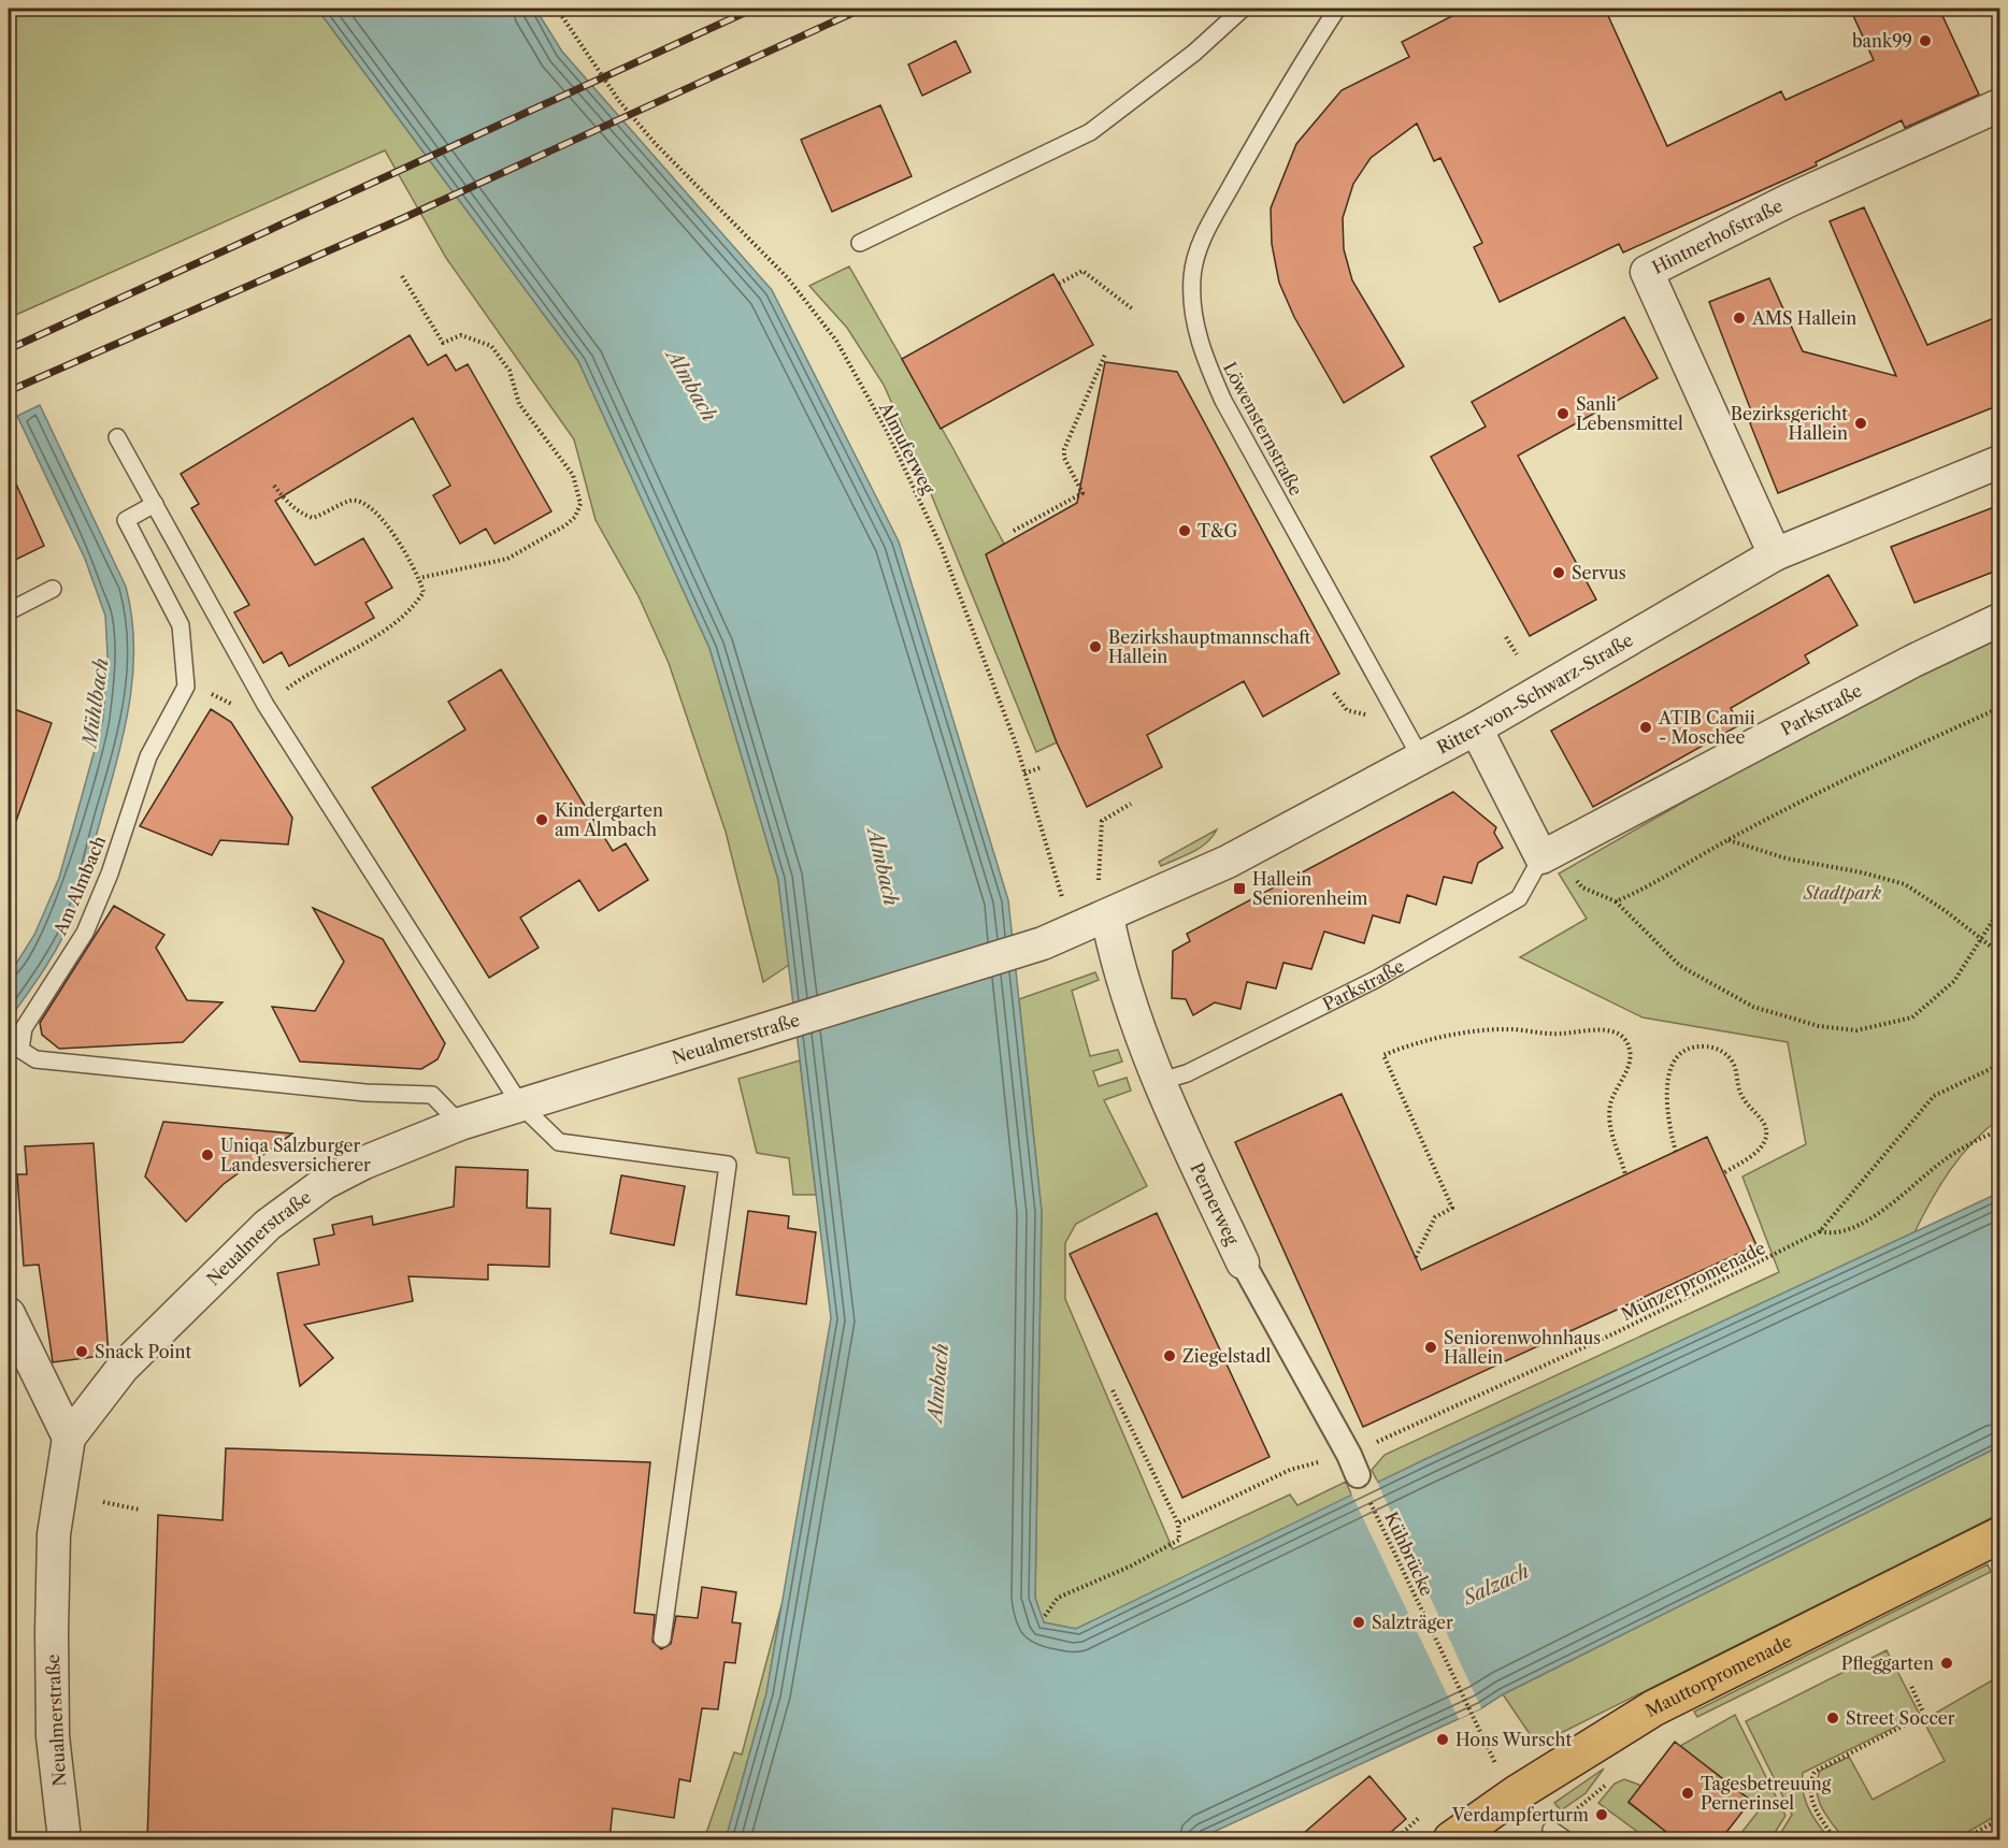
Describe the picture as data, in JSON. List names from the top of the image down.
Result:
{
  "streets": {
    "main road": ["Mauttorpromenade"],
    "street": [
      "Hintnerhofstraße",
      "Ritter-von-Schwarz-Straße",
      "Parkstraße",
      "Neualmerstraße",
      "Pernerweg"
    ],
    "lane": ["Löwensternstraße", "Am Almbach"],
    "path": ["Almuferweg", "Münzerpromenade", "Kühbrücke"]
  },
  "crossings": [
    ["Hintnerhofstraße", "Ritter-von-Schwarz-Straße"],
    ["Löwensternstraße", "Ritter-von-Schwarz-Straße"],
    ["Almuferweg", "Ritter-von-Schwarz-Straße"],
    ["Almuferweg", "Neualmerstraße"],
    ["Ritter-von-Schwarz-Straße", "Neualmerstraße"],
    ["Ritter-von-Schwarz-Straße", "Pernerweg"],
    ["Parkstraße", "Pernerweg"],
    ["Am Almbach", "Neualmerstraße"],
    ["Pernerweg", "Münzerpromenade"],
    ["Pernerweg", "Kühbrücke"],
    ["Münzerpromenade", "Kühbrücke"]
  ],
  "water": ["Almbach", "Mühlbach", "Salzach"],
  "parks": ["Stadtpark"],
  "places": {
    "other": [
      "bank99",
      "AMS Hallein",
      "Sanli Lebensmittel",
      "Bezirksgericht Hallein",
      "T&G",
      "Servus",
      "Bezirkshauptmannschaft Hallein",
      "ATIB Camii - Moschee",
      "Kindergarten am Almbach",
      "Uniqa Salzburger Landesversicherer",
      "Seniorenwohnhaus Hallein",
      "Snack Point",
      "Ziegelstadl",
      "Salzträger",
      "Pfleggarten",
      "Street Soccer",
      "Hons Wurscht",
      "Tagesbetreuung Pernerinsel",
      "Verdampferturm"
    ],
    "transit": ["Hallein Seniorenheim"]
  }
}
